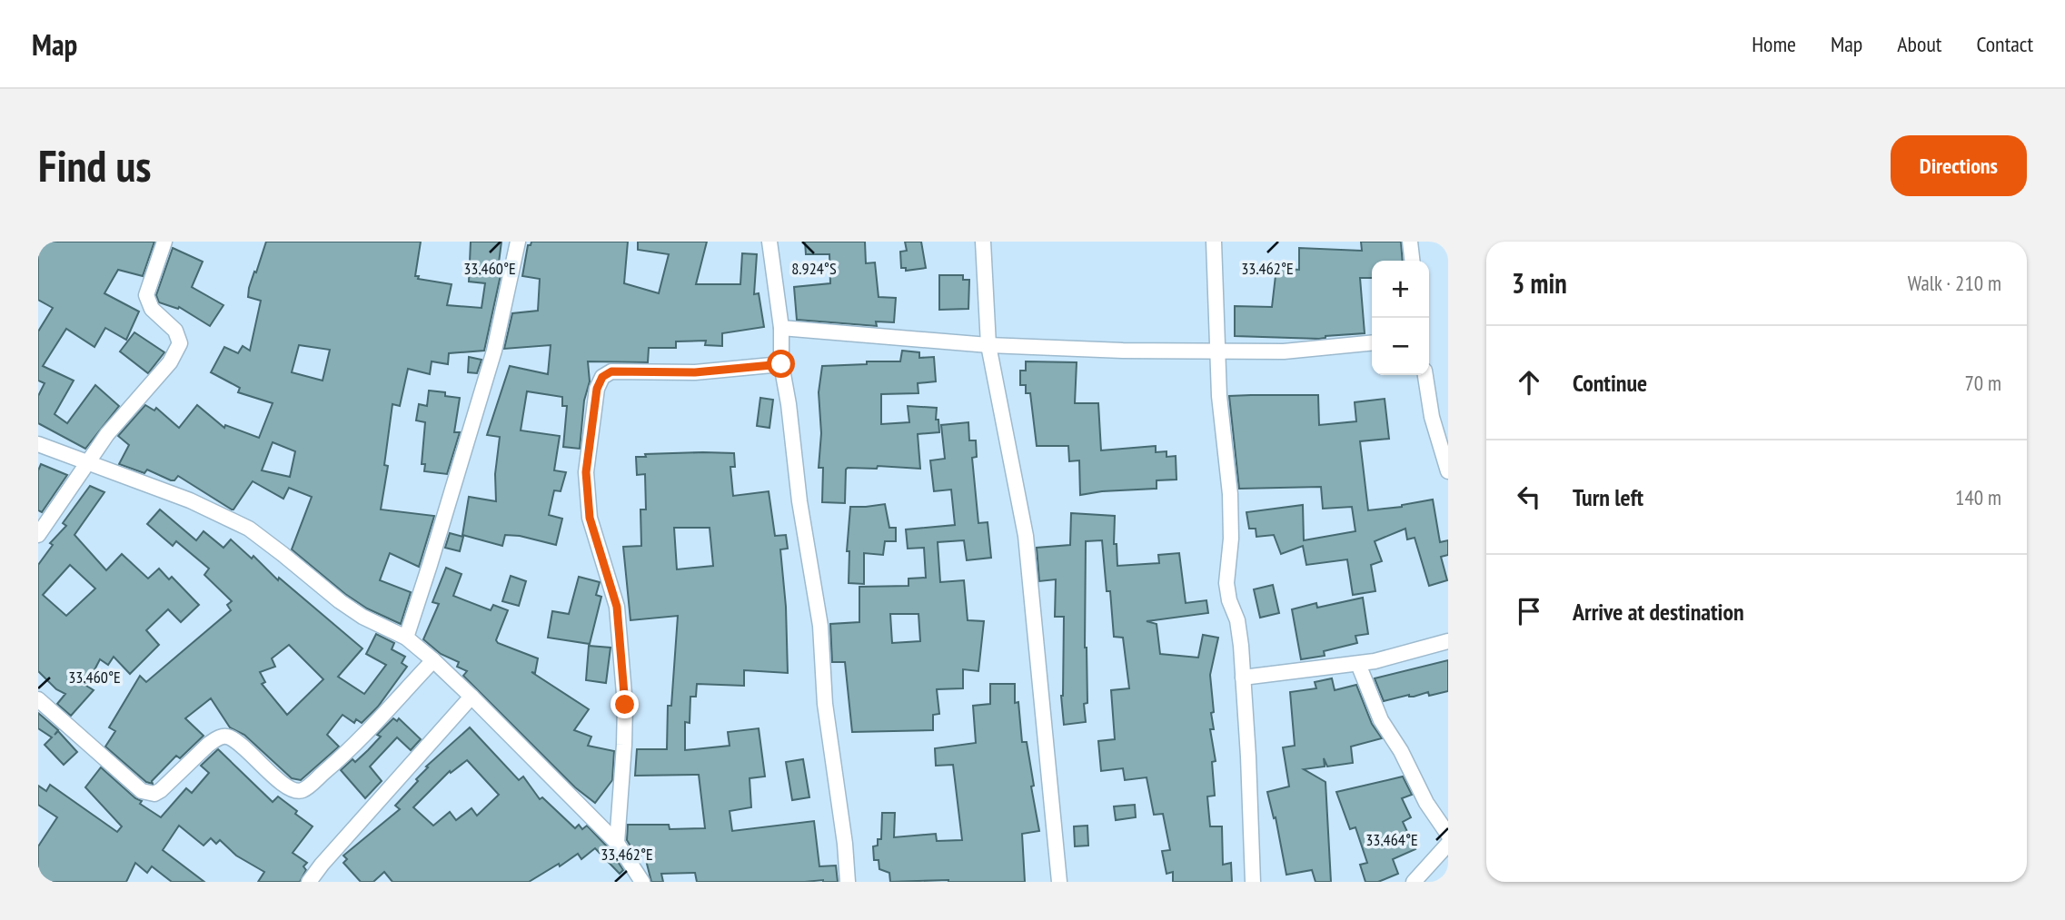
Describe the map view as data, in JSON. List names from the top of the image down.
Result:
{
  "page": {
    "header": "Map",
    "nav": [
      "Home",
      "Map",
      "About",
      "Contact"
    ],
    "buttons": "Directions",
    "title": "Find us",
    "heading": ["3 min", "Walk · 210 m"],
    "map_buttons": ["+", "−"],
    "list": [
      ["Continue", "70 m"],
      ["Turn left", "140 m"],
      "Arrive at destination"
    ]
  },
  "coordinates": [
    "33.460°E",
    "33.462°E",
    "8.924°S",
    "33.464°E"
  ]
}
